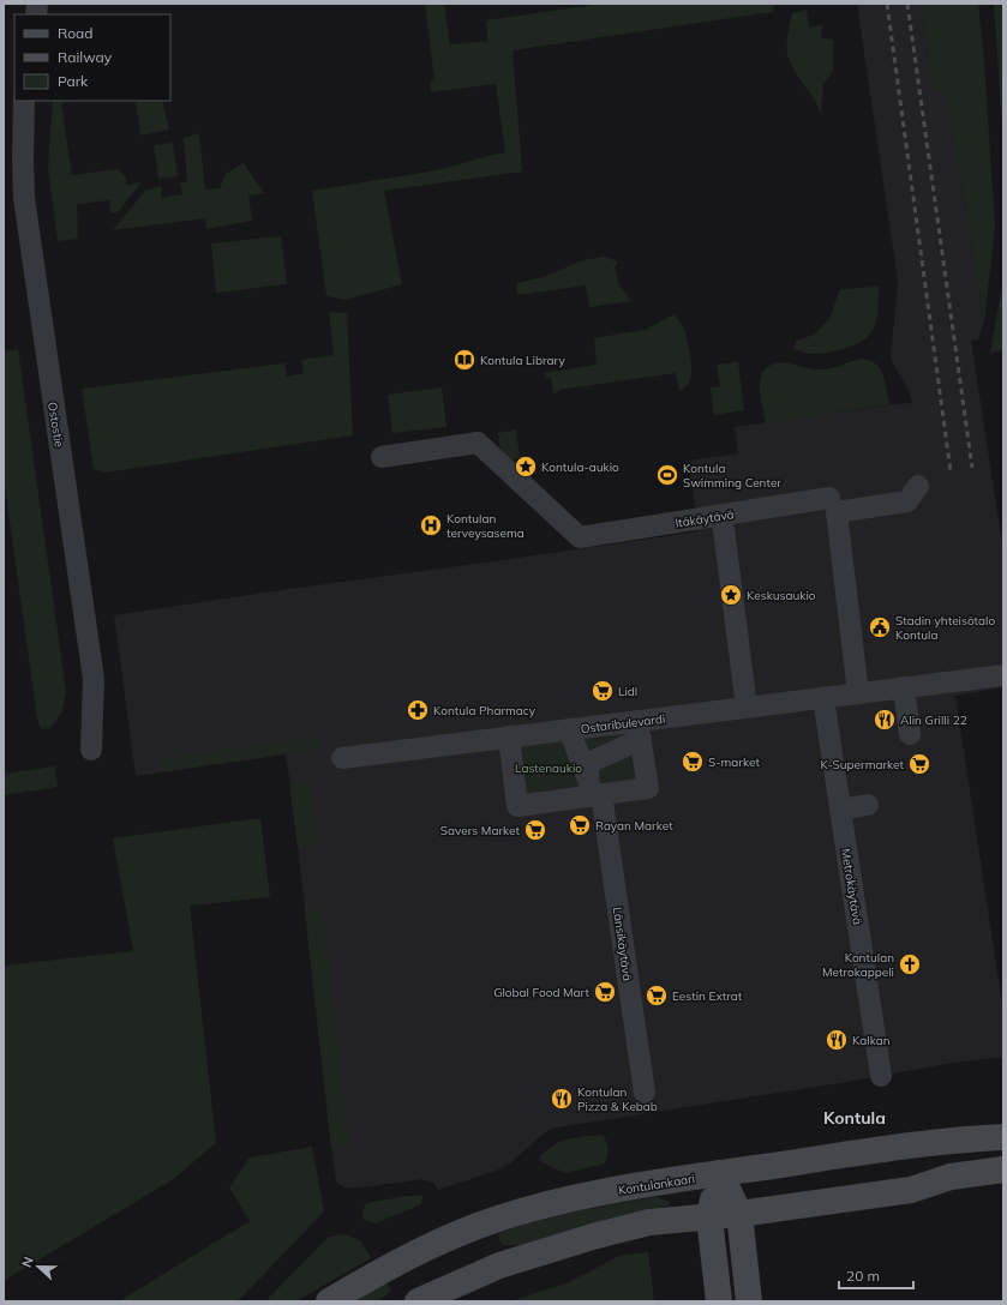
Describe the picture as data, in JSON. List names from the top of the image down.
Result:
{
  "streets": {
    "main road": ["Kontulankaari"],
    "street": [
      "Ostostie",
      "Itäkäytävä",
      "Ostaribulevardi",
      "Metrokäytävä",
      "Länsikäytävä"
    ]
  },
  "crossings": [
    ["Ostaribulevardi", "Metrokäytävä"],
    ["Ostaribulevardi", "Länsikäytävä"]
  ],
  "districts": ["Kontula"],
  "parks": ["Lastenaukio"],
  "places": {
    "library": ["Kontula Library"],
    "place": ["Kontula-aukio", "Keskusaukio"],
    "sports": ["Kontula Swimming Center"],
    "hospital": ["Kontulan terveysasema"],
    "public building": ["Stadin yhteisötalo Kontula"],
    "supermarket": [
      "Lidl",
      "S-market",
      "K-Supermarket",
      "Rayan Market",
      "Savers Market",
      "Global Food Mart",
      "Eestin Extrat"
    ],
    "pharmacy": ["Kontula Pharmacy"],
    "restaurant": ["Alin Grilli 22", "Kalkan", "Kontulan Pizza & Kebab"],
    "church": ["Kontulan Metrokappeli"]
  },
  "legend": ["Road", "Railway", "Park"],
  "scale_bar": "20 m",
  "north": "left"
}
